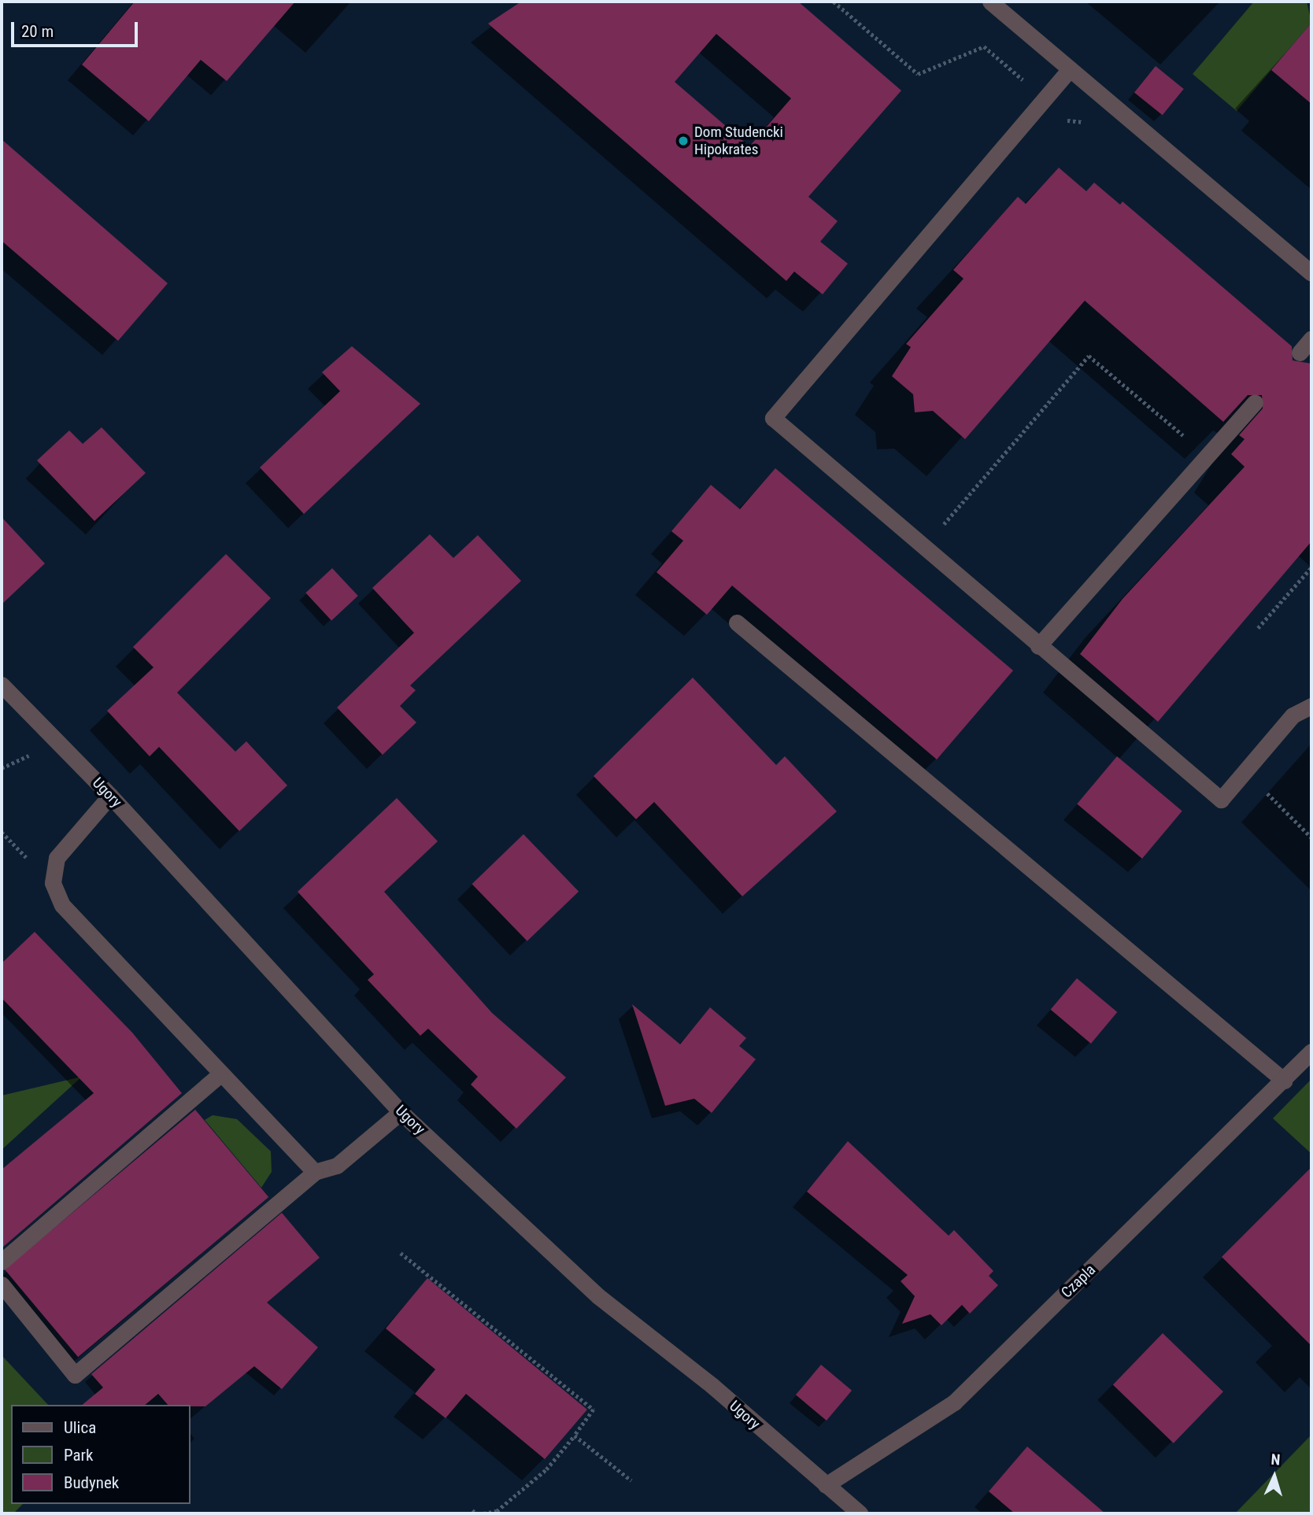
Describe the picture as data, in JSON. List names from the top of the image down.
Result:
{
  "streets": {
    "street": ["Ugory", "Czapla"]
  },
  "crossings": [
    ["Ugory", "Czapla"]
  ],
  "places": ["Dom Studencki Hipokrates"],
  "legend": ["Ulica", "Park", "Budynek"],
  "scale_bar": "20 m",
  "north": "top"
}
